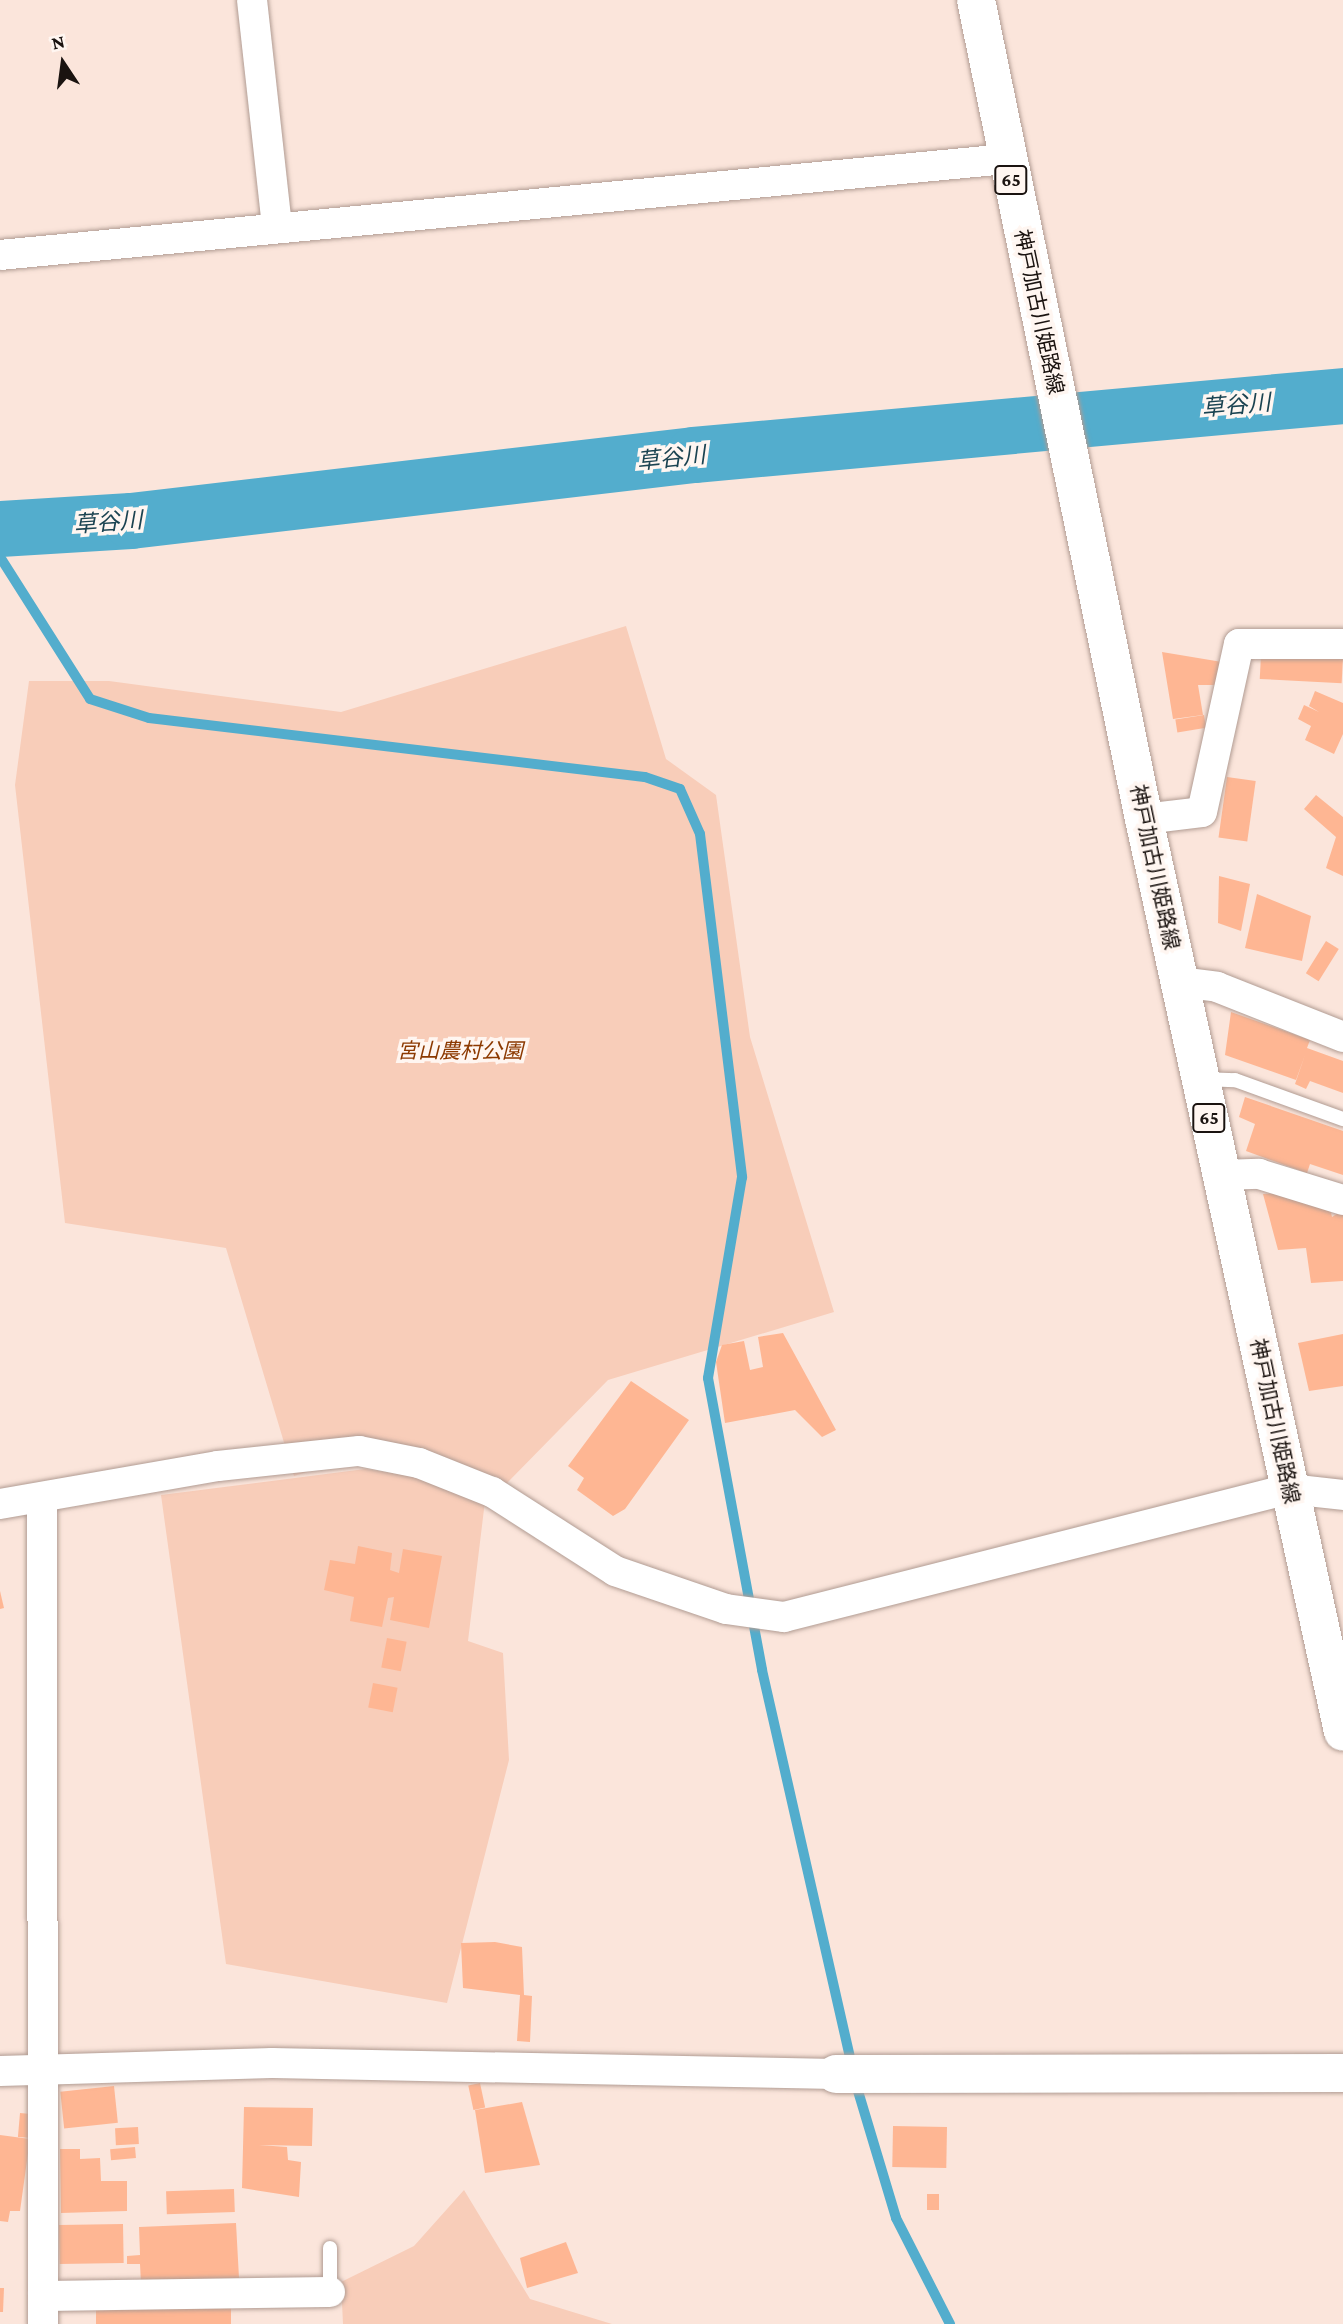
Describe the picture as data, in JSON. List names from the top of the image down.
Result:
{
  "streets": {
    "main road": ["65", "神戸加古川姫路線"]
  },
  "water": ["草谷川"],
  "parks": ["宮山農村公園"],
  "north": "top"
}
